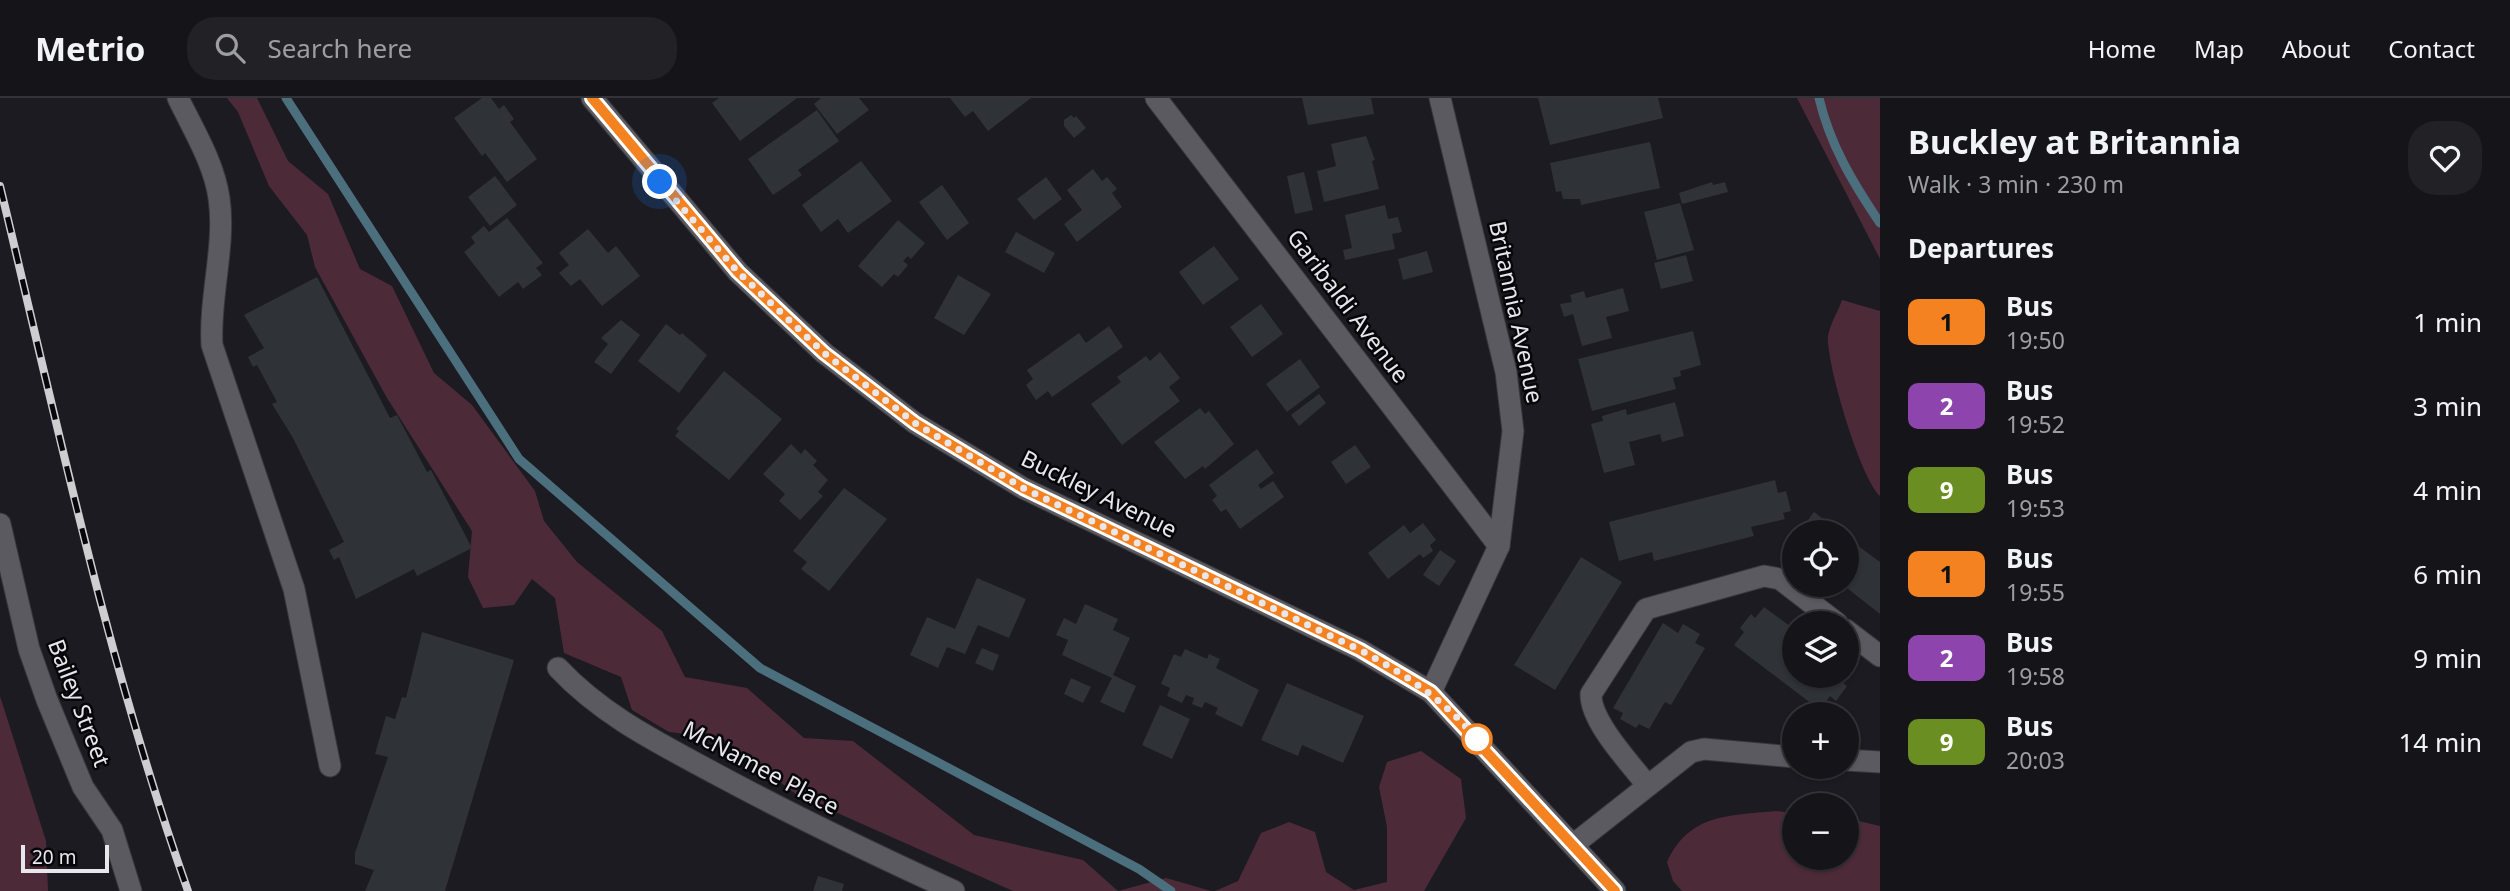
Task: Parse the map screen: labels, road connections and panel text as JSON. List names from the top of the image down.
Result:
{
  "streets": {
    "street": [
      "Garibaldi Avenue",
      "Britannia Avenue",
      "Buckley Avenue",
      "Bailey Street",
      "McNamee Place"
    ]
  },
  "crossings": [
    ["Garibaldi Avenue", "Britannia Avenue"],
    ["Britannia Avenue", "Buckley Avenue"]
  ],
  "lines": ["bus line 1"],
  "scale_bar": "20 m",
  "page": {
    "header": "Metrio",
    "search": "Search here",
    "nav": [
      "Home",
      "Map",
      "About",
      "Contact"
    ],
    "heading": [
      ["Buckley at Britannia", "Walk · 3 min · 230 m"],
      "Departures"
    ],
    "list": [
      {
        "mark": "1",
        "name": "Bus",
        "note": "19:50",
        "value": "1 min"
      },
      {
        "mark": "2",
        "name": "Bus",
        "note": "19:52",
        "value": "3 min"
      },
      {
        "mark": "9",
        "name": "Bus",
        "note": "19:53",
        "value": "4 min"
      },
      {
        "mark": "1",
        "name": "Bus",
        "note": "19:55",
        "value": "6 min"
      },
      {
        "mark": "2",
        "name": "Bus",
        "note": "19:58",
        "value": "9 min"
      },
      {
        "mark": "9",
        "name": "Bus",
        "note": "20:03",
        "value": "14 min"
      }
    ],
    "map_buttons": ["+", "−"],
    "scale": "20 m"
  }
}
